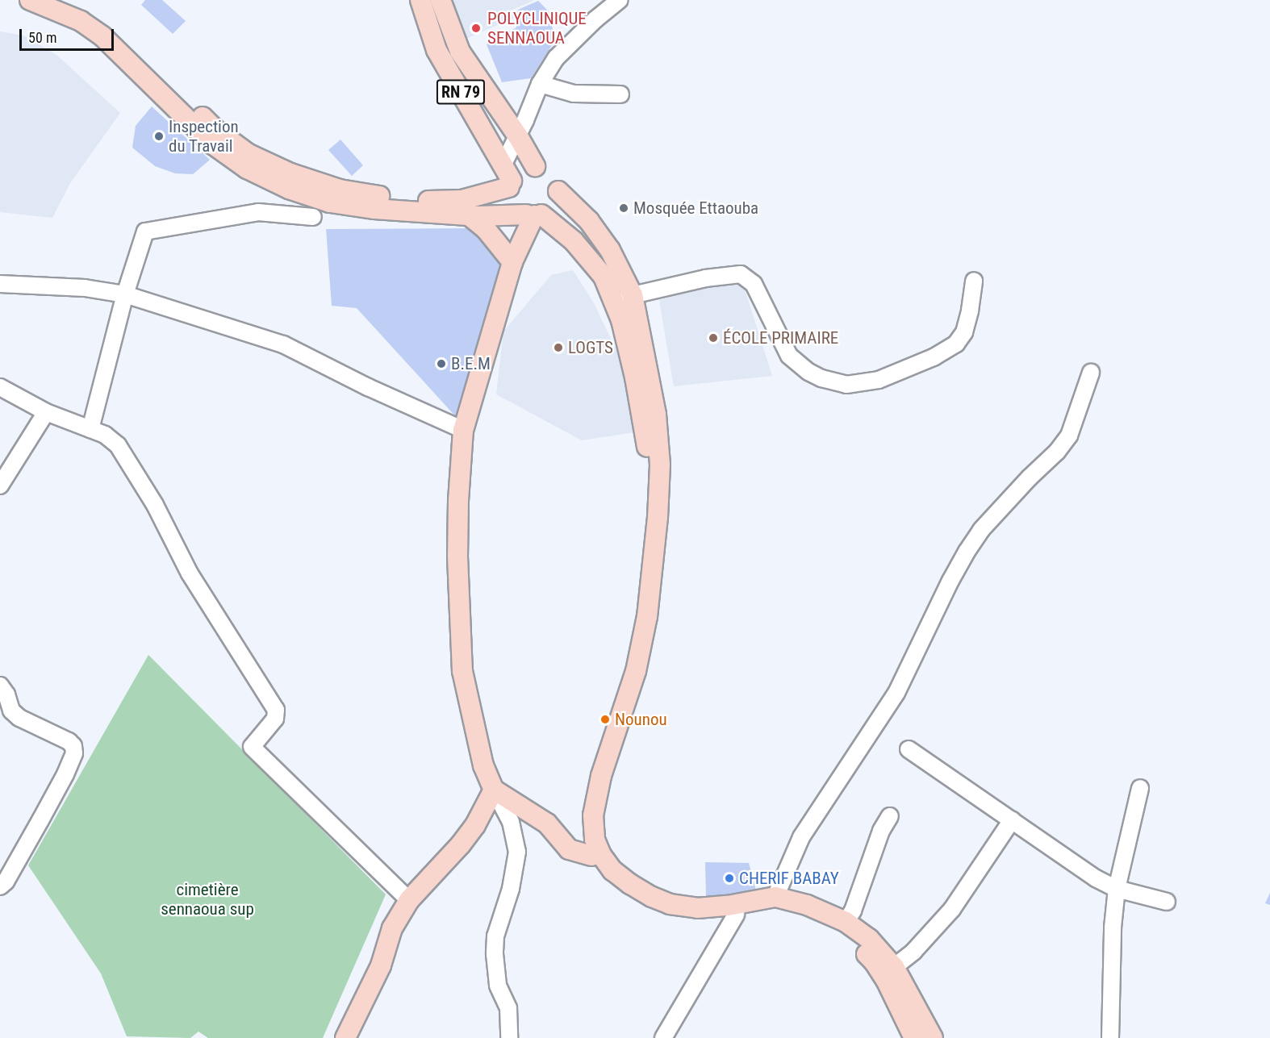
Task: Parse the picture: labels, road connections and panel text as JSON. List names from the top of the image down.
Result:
{
  "streets": {
    "main road": ["RN 79"]
  },
  "parks": ["cimetière sennaoua sup"],
  "places": [
    "POLYCLINIQUE SENNAOUA",
    "Inspection du Travail",
    "Mosquée Ettaouba",
    "ÉCOLE PRIMAIRE",
    "LOGTS",
    "B.E.M",
    "Nounou",
    "CHERIF BABAY"
  ],
  "scale_bar": "50 m"
}
